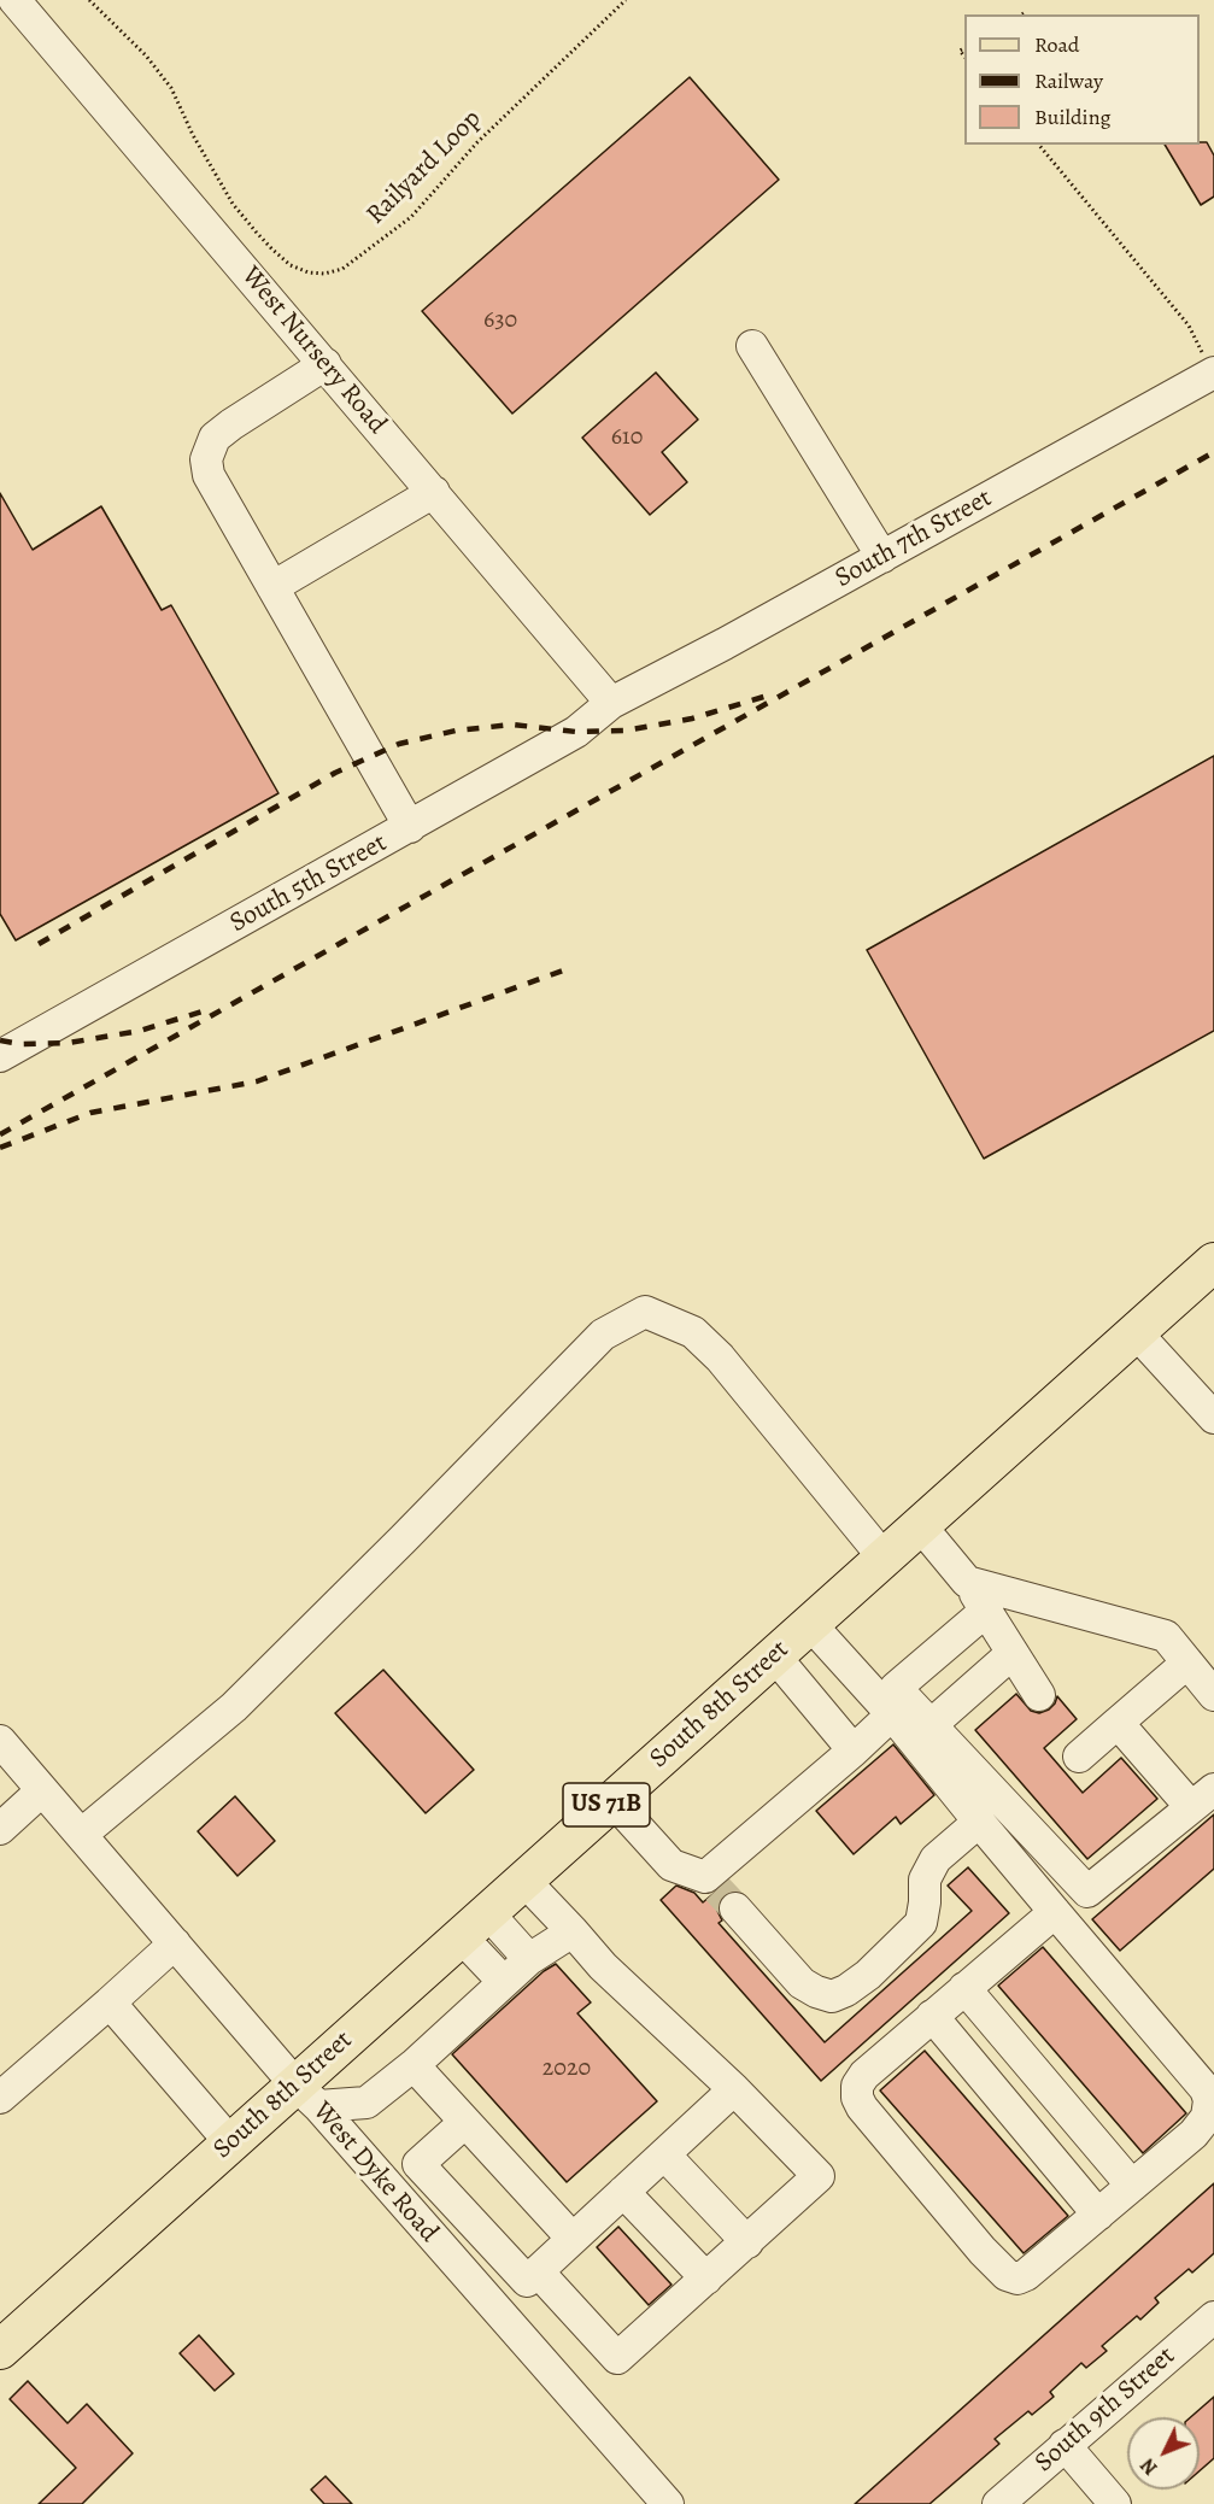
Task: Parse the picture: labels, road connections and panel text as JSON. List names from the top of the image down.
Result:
{
  "streets": {
    "main road": ["South 8th Street", "US 71B"],
    "street": [
      "West Nursery Road",
      "South 7th Street",
      "South 5th Street",
      "West Dyke Road",
      "South 9th Street"
    ],
    "path": ["Railyard Loop"]
  },
  "crossings": [
    ["West Nursery Road", "South 7th Street"],
    ["West Nursery Road", "South 5th Street"],
    ["South 7th Street", "South 5th Street"],
    ["South 8th Street", "West Dyke Road"]
  ],
  "house_numbers": ["630", "610", "2020"],
  "legend": ["Road", "Railway", "Building"],
  "north": "bottom left"
}
